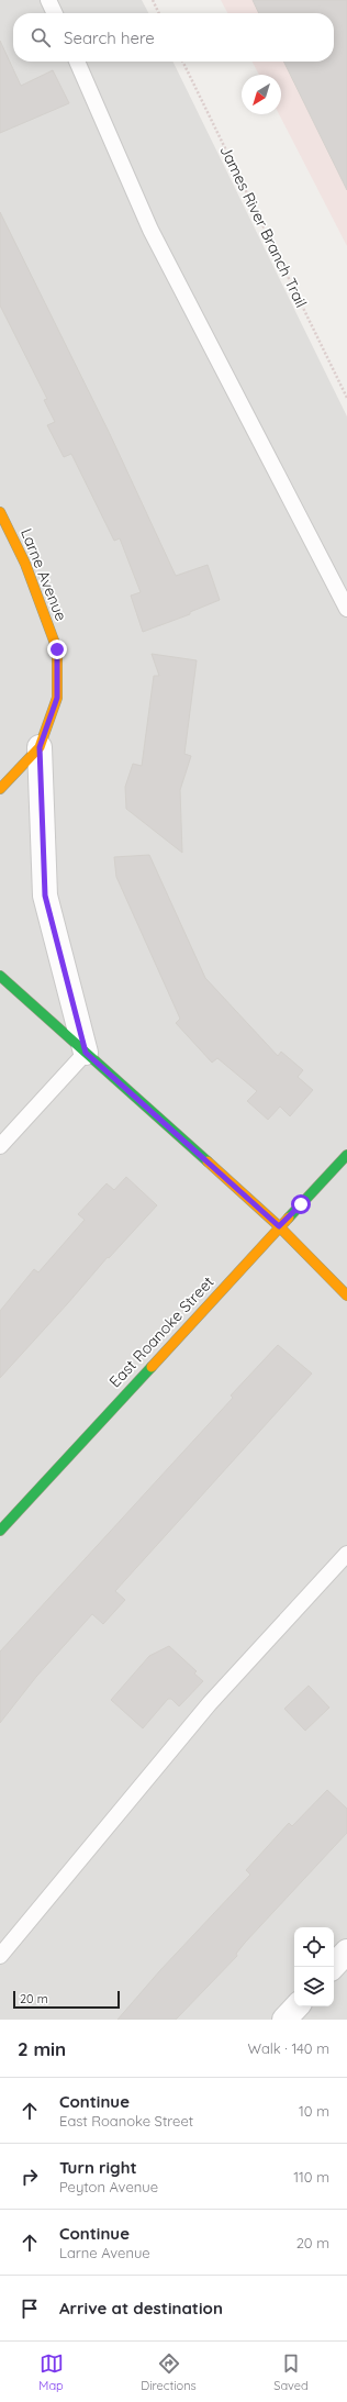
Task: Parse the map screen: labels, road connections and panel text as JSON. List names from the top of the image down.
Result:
{
  "streets": {
    "street": ["Larne Avenue", "East Roanoke Street"],
    "path": ["James River Branch Trail"]
  },
  "scale_bar": "20 m",
  "north": "bottom left",
  "page": {
    "search": "Search here",
    "scale": "20 m",
    "heading": ["2 min", "Walk · 140 m"],
    "list": [
      ["Continue", "East Roanoke Street", "10 m"],
      ["Turn right", "Peyton Avenue", "110 m"],
      ["Continue", "Larne Avenue", "20 m"],
      "Arrive at destination"
    ],
    "nav": ["Map", "Directions", "Saved"]
  }
}
